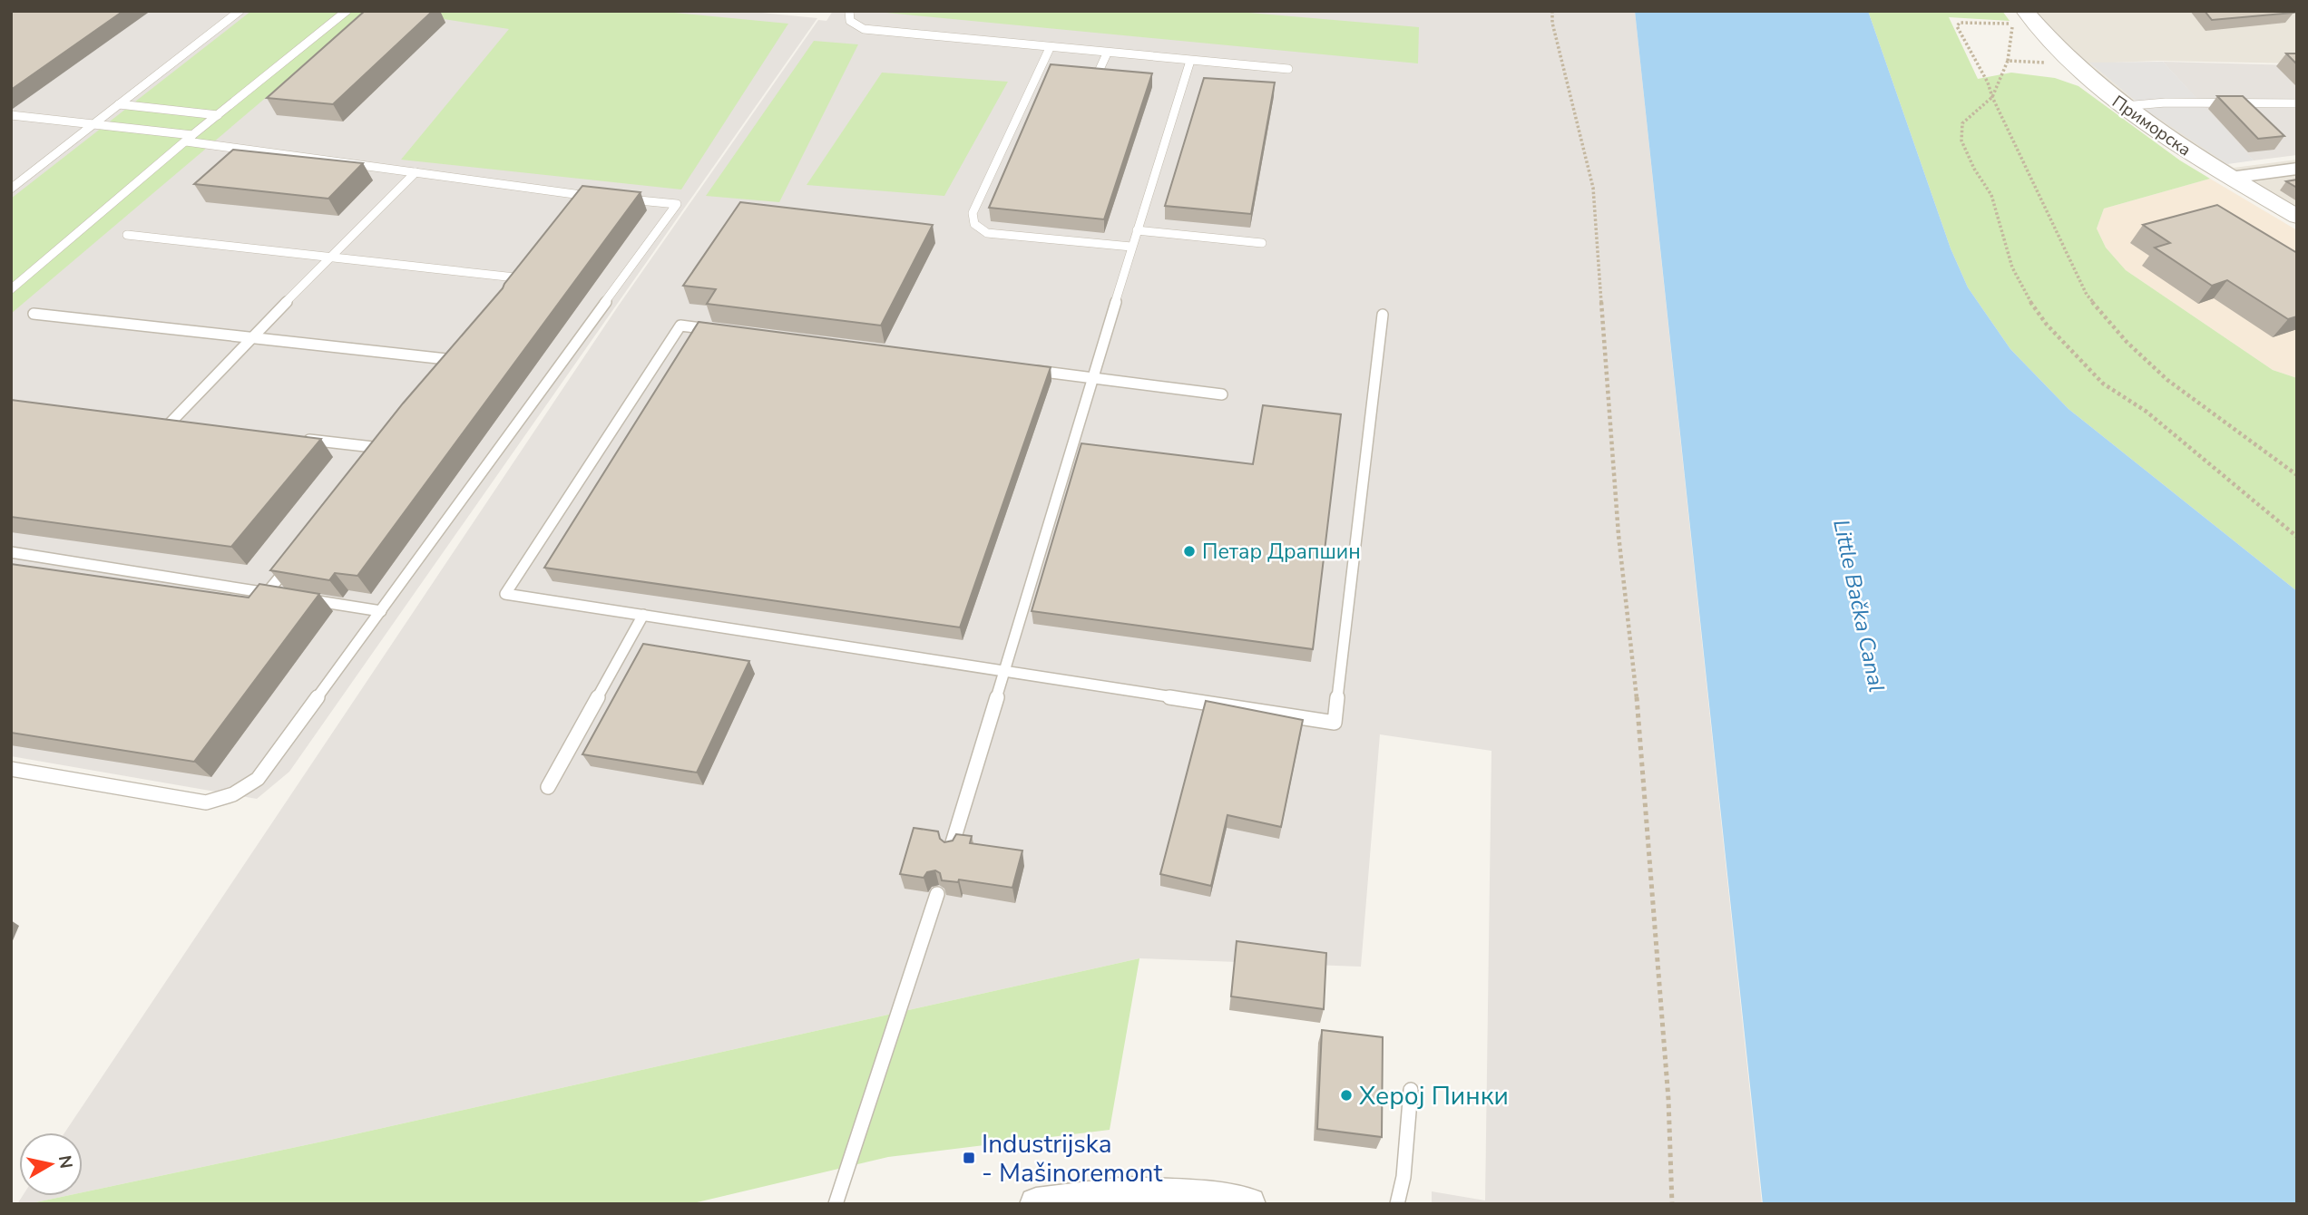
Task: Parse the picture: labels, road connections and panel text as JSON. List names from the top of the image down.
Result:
{
  "streets": {
    "street": ["Приморска"]
  },
  "water": ["Little Bačka Canal"],
  "places": {
    "other": ["Петар Драпшин", "Херој Пинки"],
    "transit": ["Industrijska - Mašinoremont"]
  },
  "north": "right"
}
